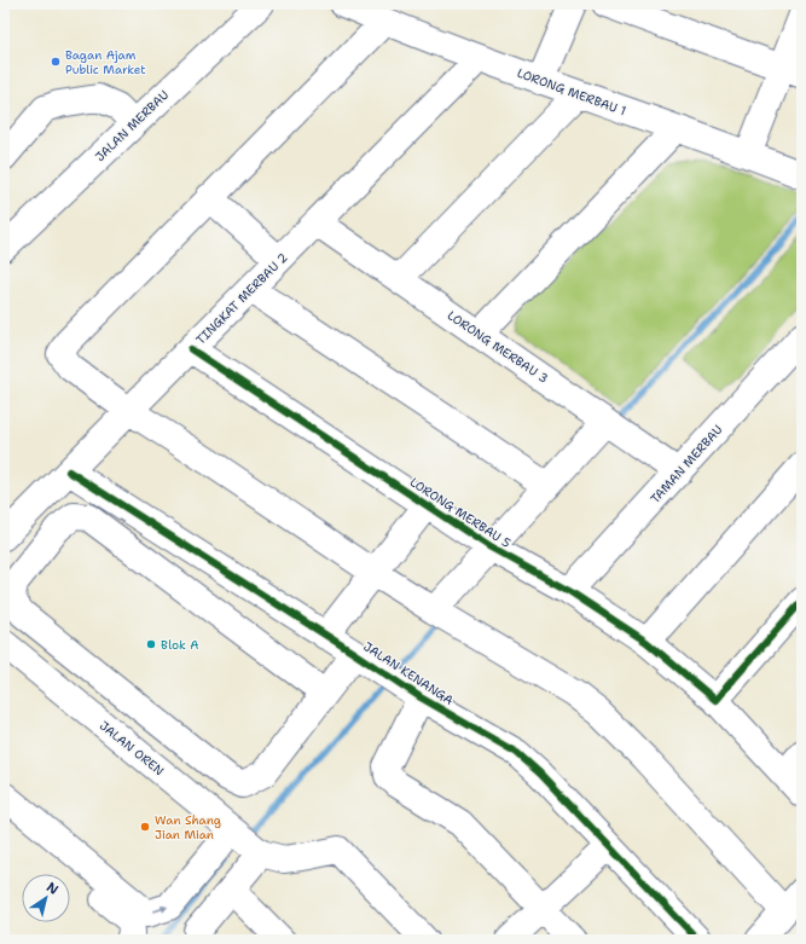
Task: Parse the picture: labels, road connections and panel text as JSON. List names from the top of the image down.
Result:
{
  "streets": {
    "street": [
      "LORONG MERBAU 1",
      "JALAN MERBAU",
      "TINGKAT MERBAU 2",
      "LORONG MERBAU 3",
      "TAMAN MERBAU",
      "LORONG MERBAU 5",
      "JALAN KENANGA",
      "JALAN OREN"
    ]
  },
  "crossings": [
    ["LORONG MERBAU 1", "TINGKAT MERBAU 2"],
    ["TINGKAT MERBAU 2", "LORONG MERBAU 3"],
    ["TINGKAT MERBAU 2", "LORONG MERBAU 5"],
    ["TINGKAT MERBAU 2", "JALAN KENANGA"],
    ["LORONG MERBAU 3", "TAMAN MERBAU"],
    ["TAMAN MERBAU", "LORONG MERBAU 5"]
  ],
  "places": ["Bagan Ajam Public Market", "Blok A", "Wan Shang Jian Mian"],
  "north": "top right"
}
